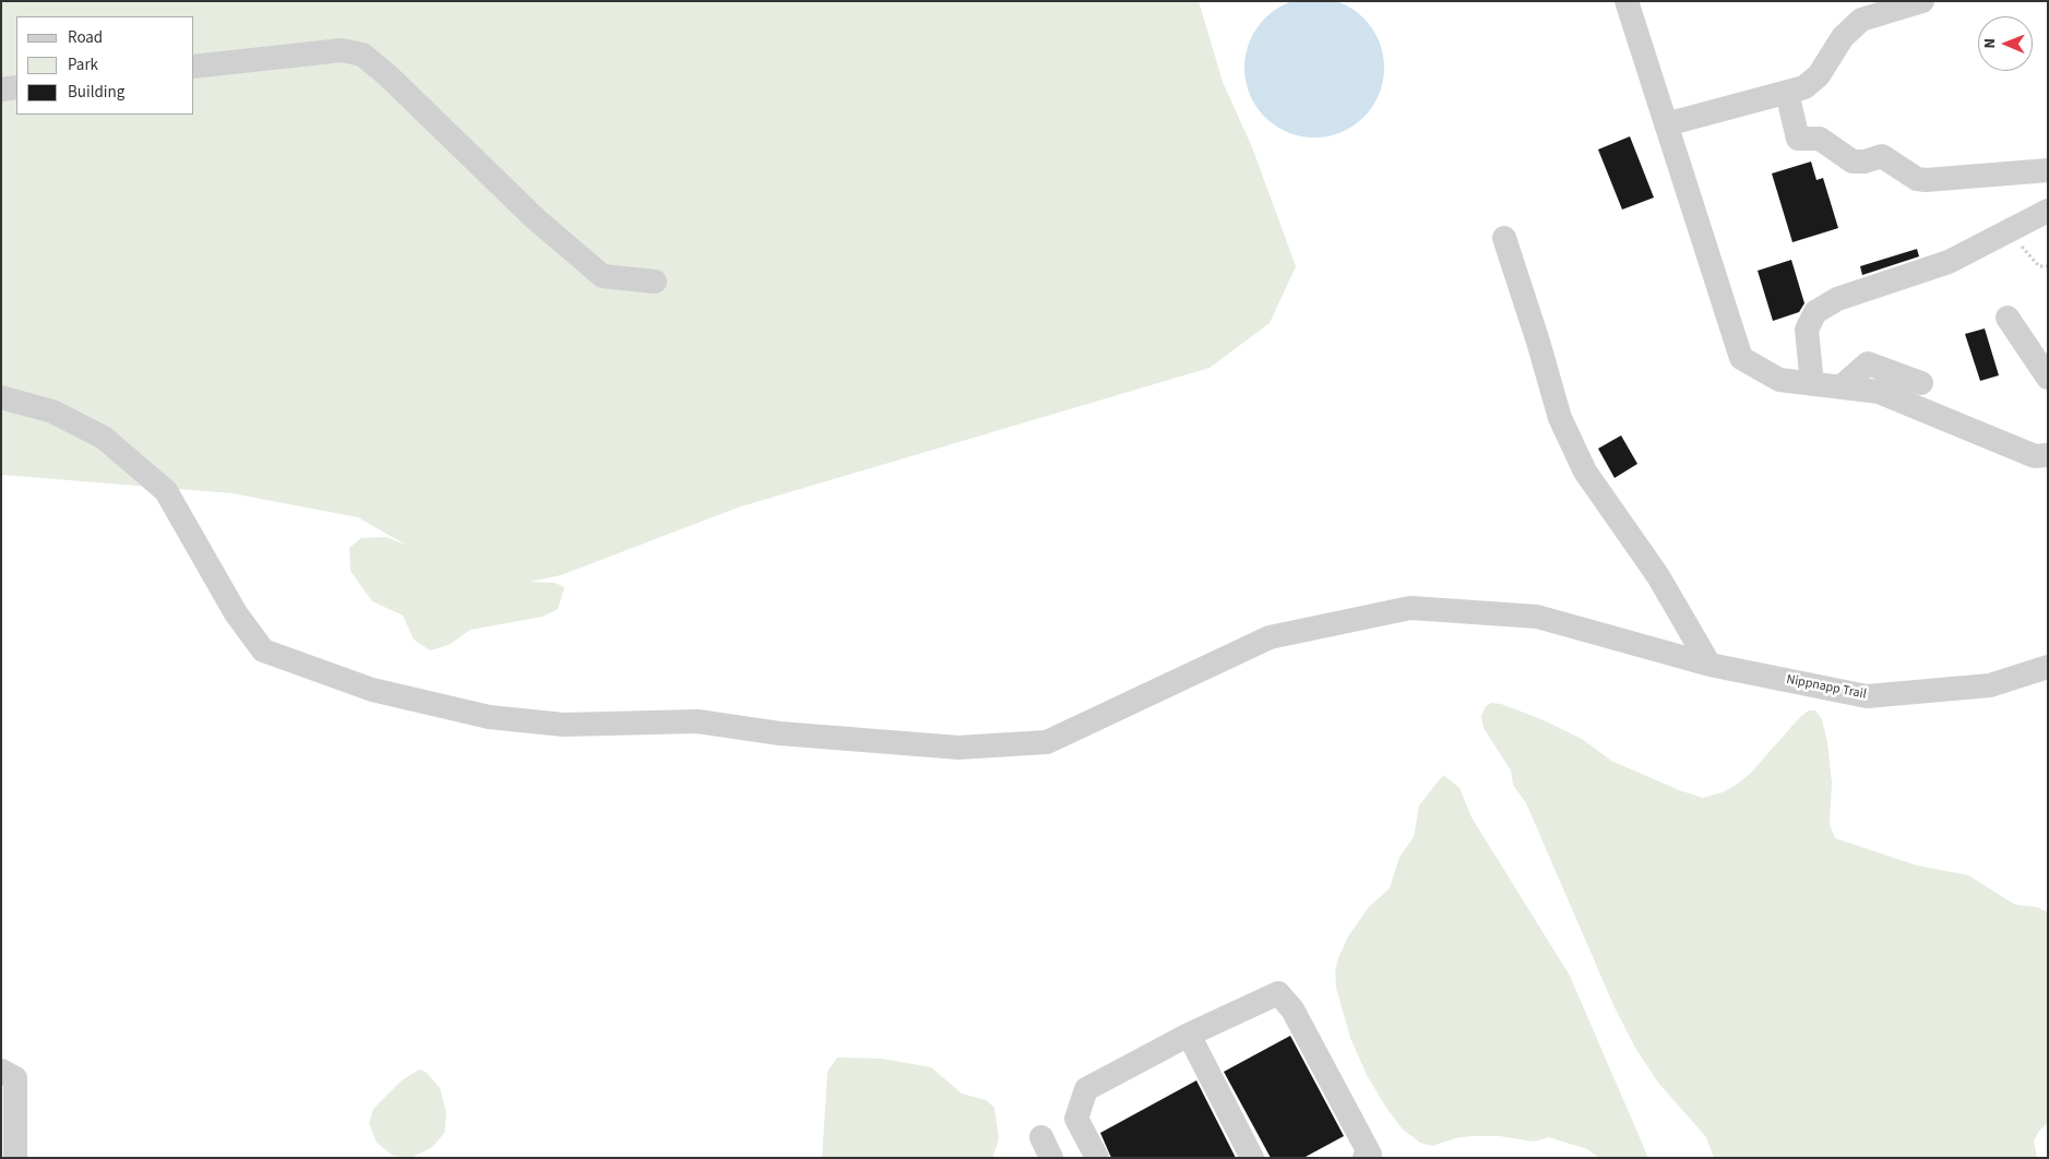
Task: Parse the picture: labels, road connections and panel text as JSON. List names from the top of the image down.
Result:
{
  "streets": {
    "lane": ["Nippnapp Trail"]
  },
  "legend": ["Road", "Park", "Building"],
  "north": "left"
}
